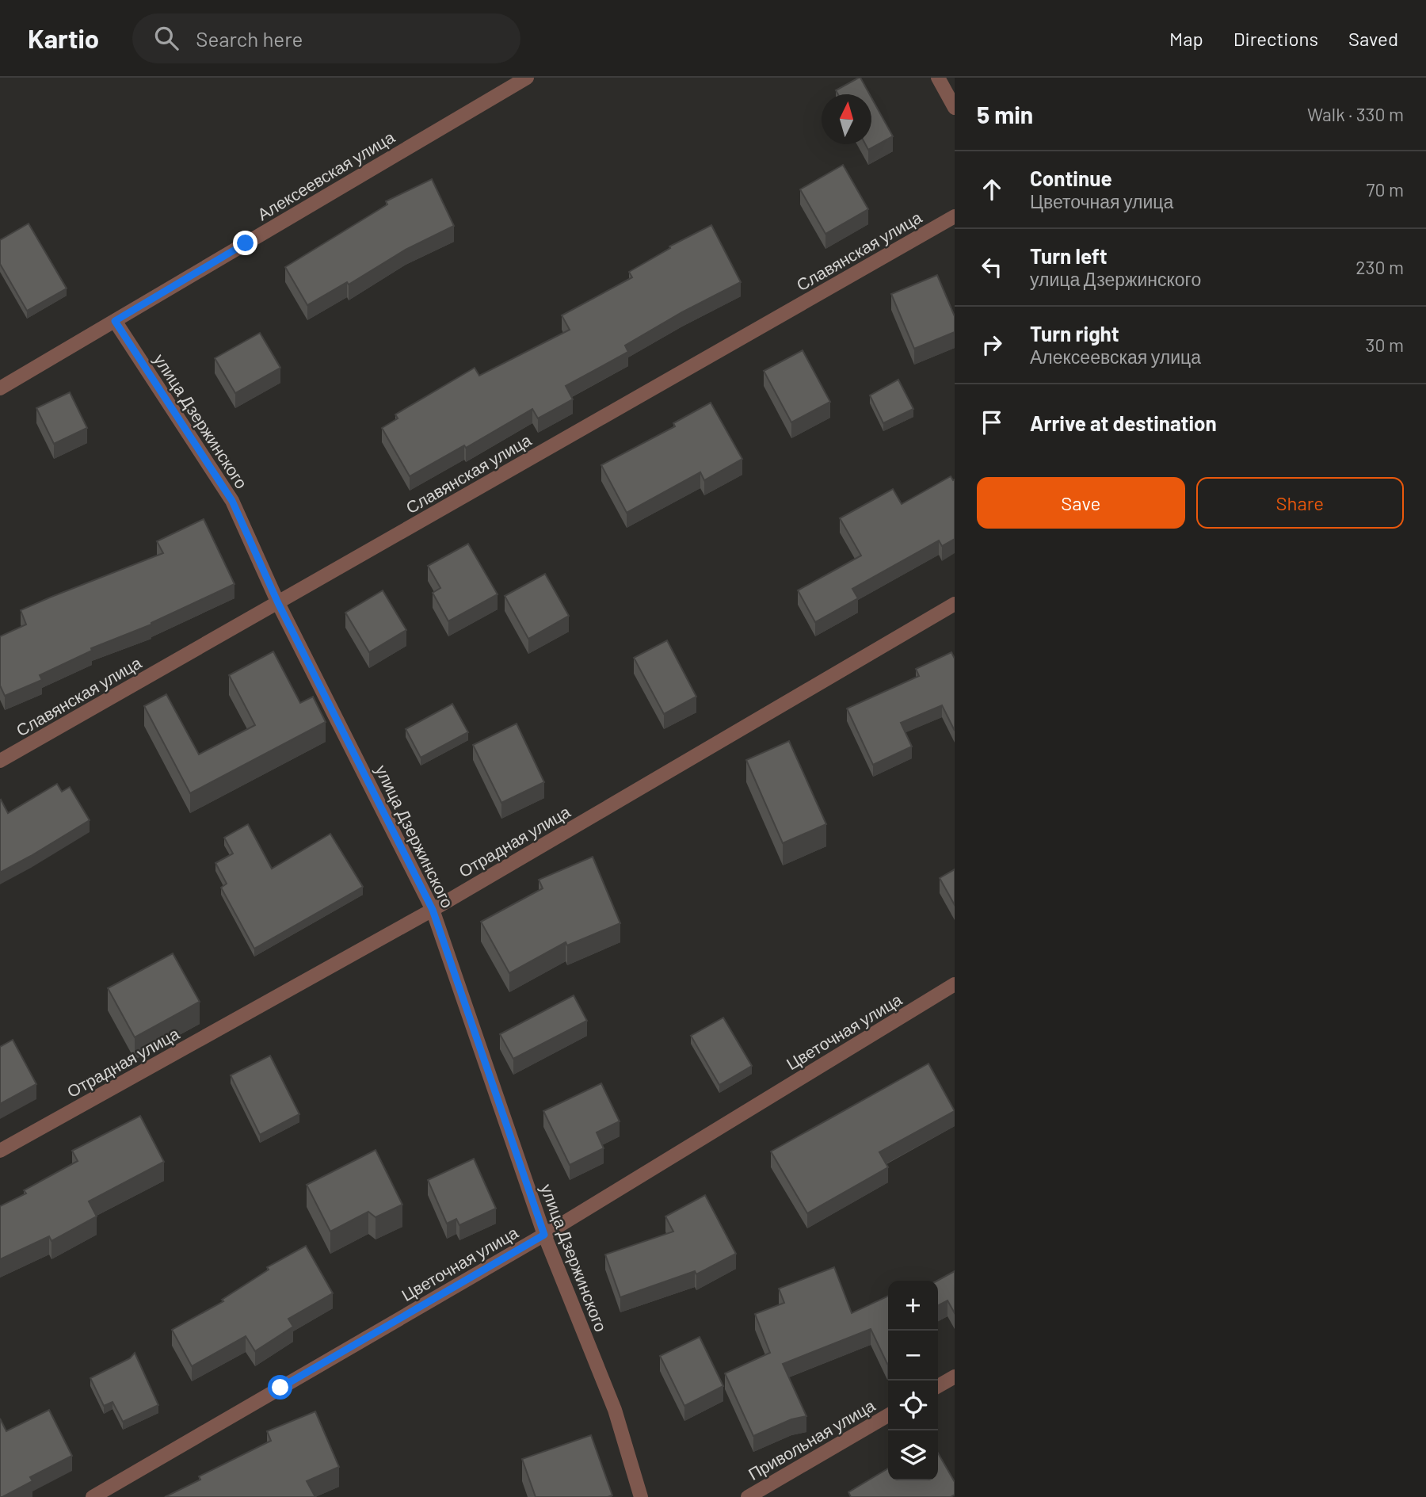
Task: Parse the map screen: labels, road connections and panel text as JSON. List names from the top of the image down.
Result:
{
  "streets": {
    "street": [
      "Алексеевская улица",
      "Славянская улица",
      "улица Дзержинского",
      "Отрадная улица",
      "Цветочная улица",
      "Привольная улица"
    ]
  },
  "crossings": [
    ["Алексеевская улица", "улица Дзержинского"],
    ["Славянская улица", "улица Дзержинского"],
    ["улица Дзержинского", "Отрадная улица"],
    ["улица Дзержинского", "Цветочная улица"]
  ],
  "north": "top",
  "page": {
    "header": "Kartio",
    "search": "Search here",
    "nav": ["Map", "Directions", "Saved"],
    "heading": ["5 min", "Walk · 330 m"],
    "list": [
      ["Continue", "Цветочная улица", "70 m"],
      ["Turn left", "улица Дзержинского", "230 m"],
      ["Turn right", "Алексеевская улица", "30 m"],
      "Arrive at destination"
    ],
    "buttons": ["Save", "Share"],
    "map_buttons": ["+", "−"]
  }
}
